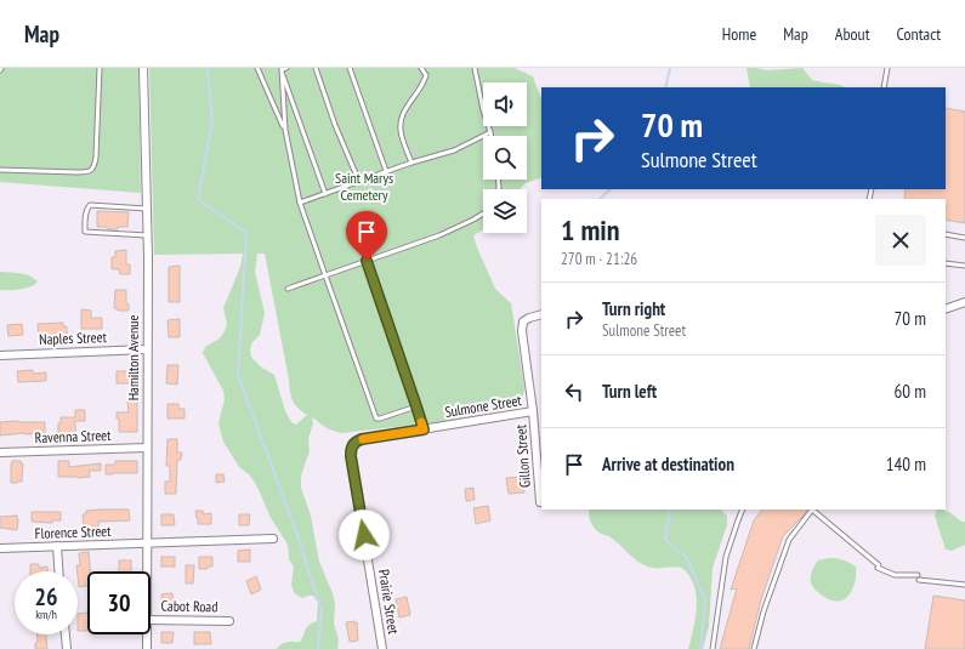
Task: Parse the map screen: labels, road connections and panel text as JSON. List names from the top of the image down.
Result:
{
  "streets": {
    "street": [
      "Naples Street",
      "Hamilton Avenue",
      "Sulmone Street",
      "Ravenna Street",
      "Gillon Street",
      "Florence Street",
      "Prairie Street",
      "Cabot Road"
    ]
  },
  "crossings": [
    ["Naples Street", "Hamilton Avenue"],
    ["Hamilton Avenue", "Ravenna Street"],
    ["Hamilton Avenue", "Florence Street"],
    ["Sulmone Street", "Gillon Street"],
    ["Sulmone Street", "Prairie Street"]
  ],
  "parks": ["Saint Marys Cemetery"],
  "page": {
    "header": "Map",
    "nav": [
      "Home",
      "Map",
      "About",
      "Contact"
    ],
    "turn": ["70 m", "Sulmone Street"],
    "heading": ["1 min", "270 m · 21:26"],
    "list": [
      {
        "name": "Turn right",
        "note": "Sulmone Street",
        "value": "70 m"
      },
      {
        "name": "Turn left",
        "value": "60 m"
      },
      {
        "name": "Arrive at destination",
        "value": "140 m"
      }
    ],
    "speed": "26 km/h",
    "limit": "30"
  }
}
